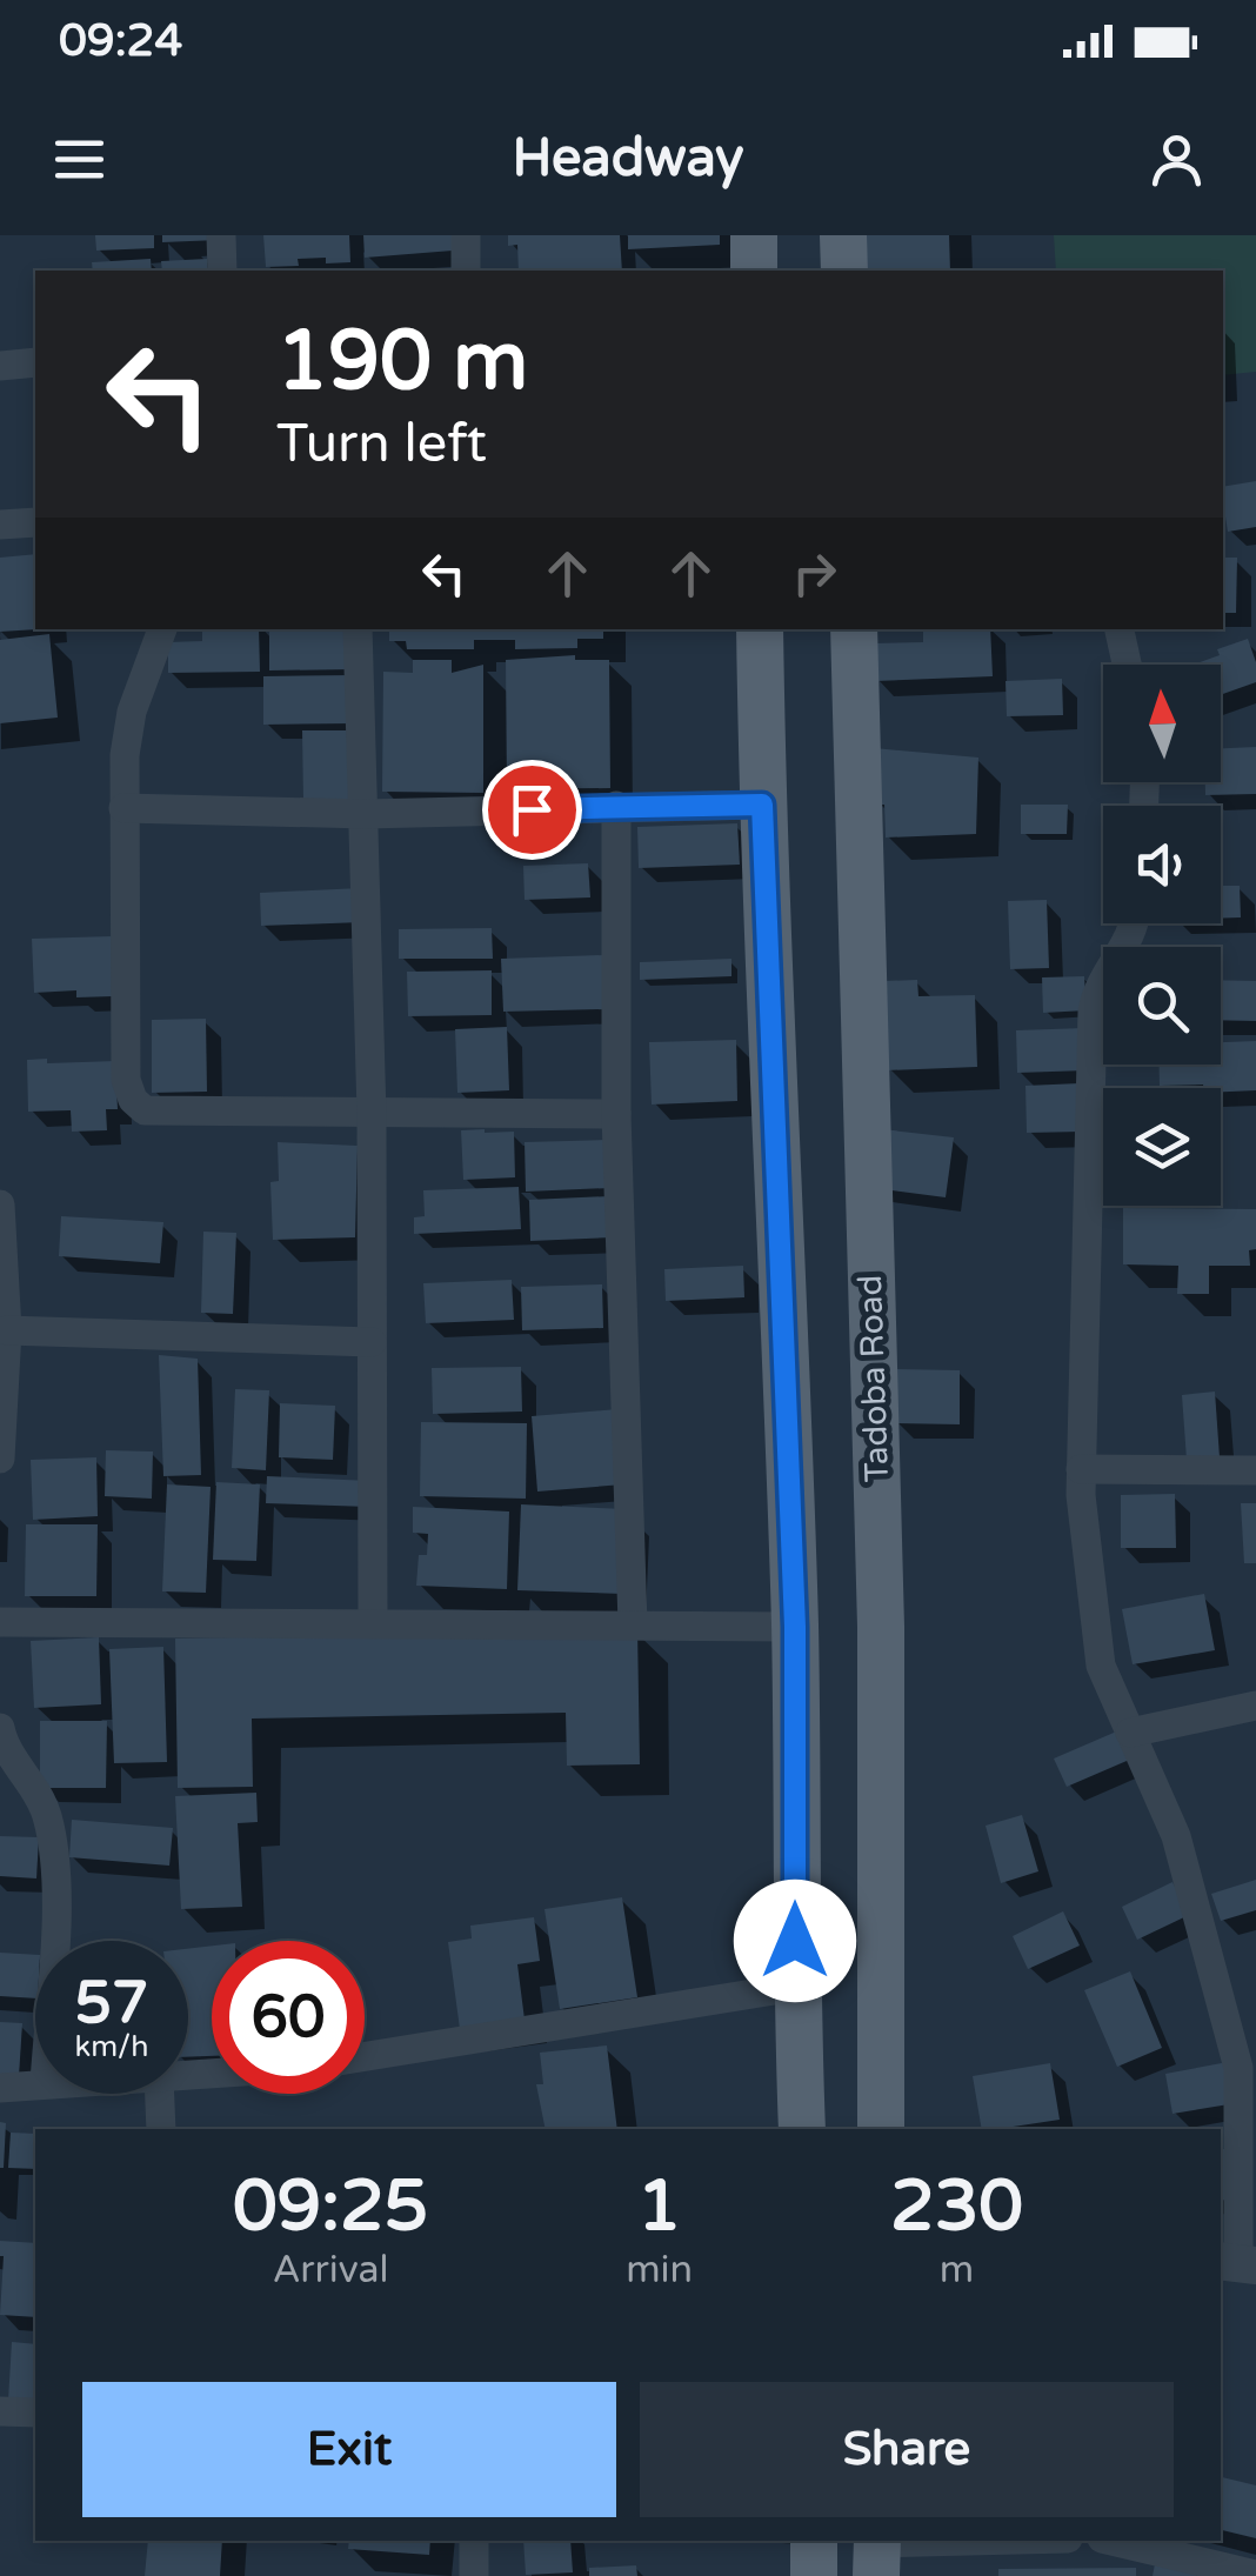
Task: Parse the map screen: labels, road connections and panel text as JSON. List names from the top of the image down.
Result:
{
  "streets": {
    "main road": ["Tadoba Road"]
  },
  "north": "top",
  "page": {
    "status": "09:24",
    "header": "Headway",
    "turn": ["190 m", "Turn left"],
    "speed": "57 km/h",
    "limit": "60",
    "eta": [
      "09:25",
      "Arrival",
      "1",
      "min",
      "230",
      "m"
    ],
    "buttons": ["Exit", "Share"]
  }
}
